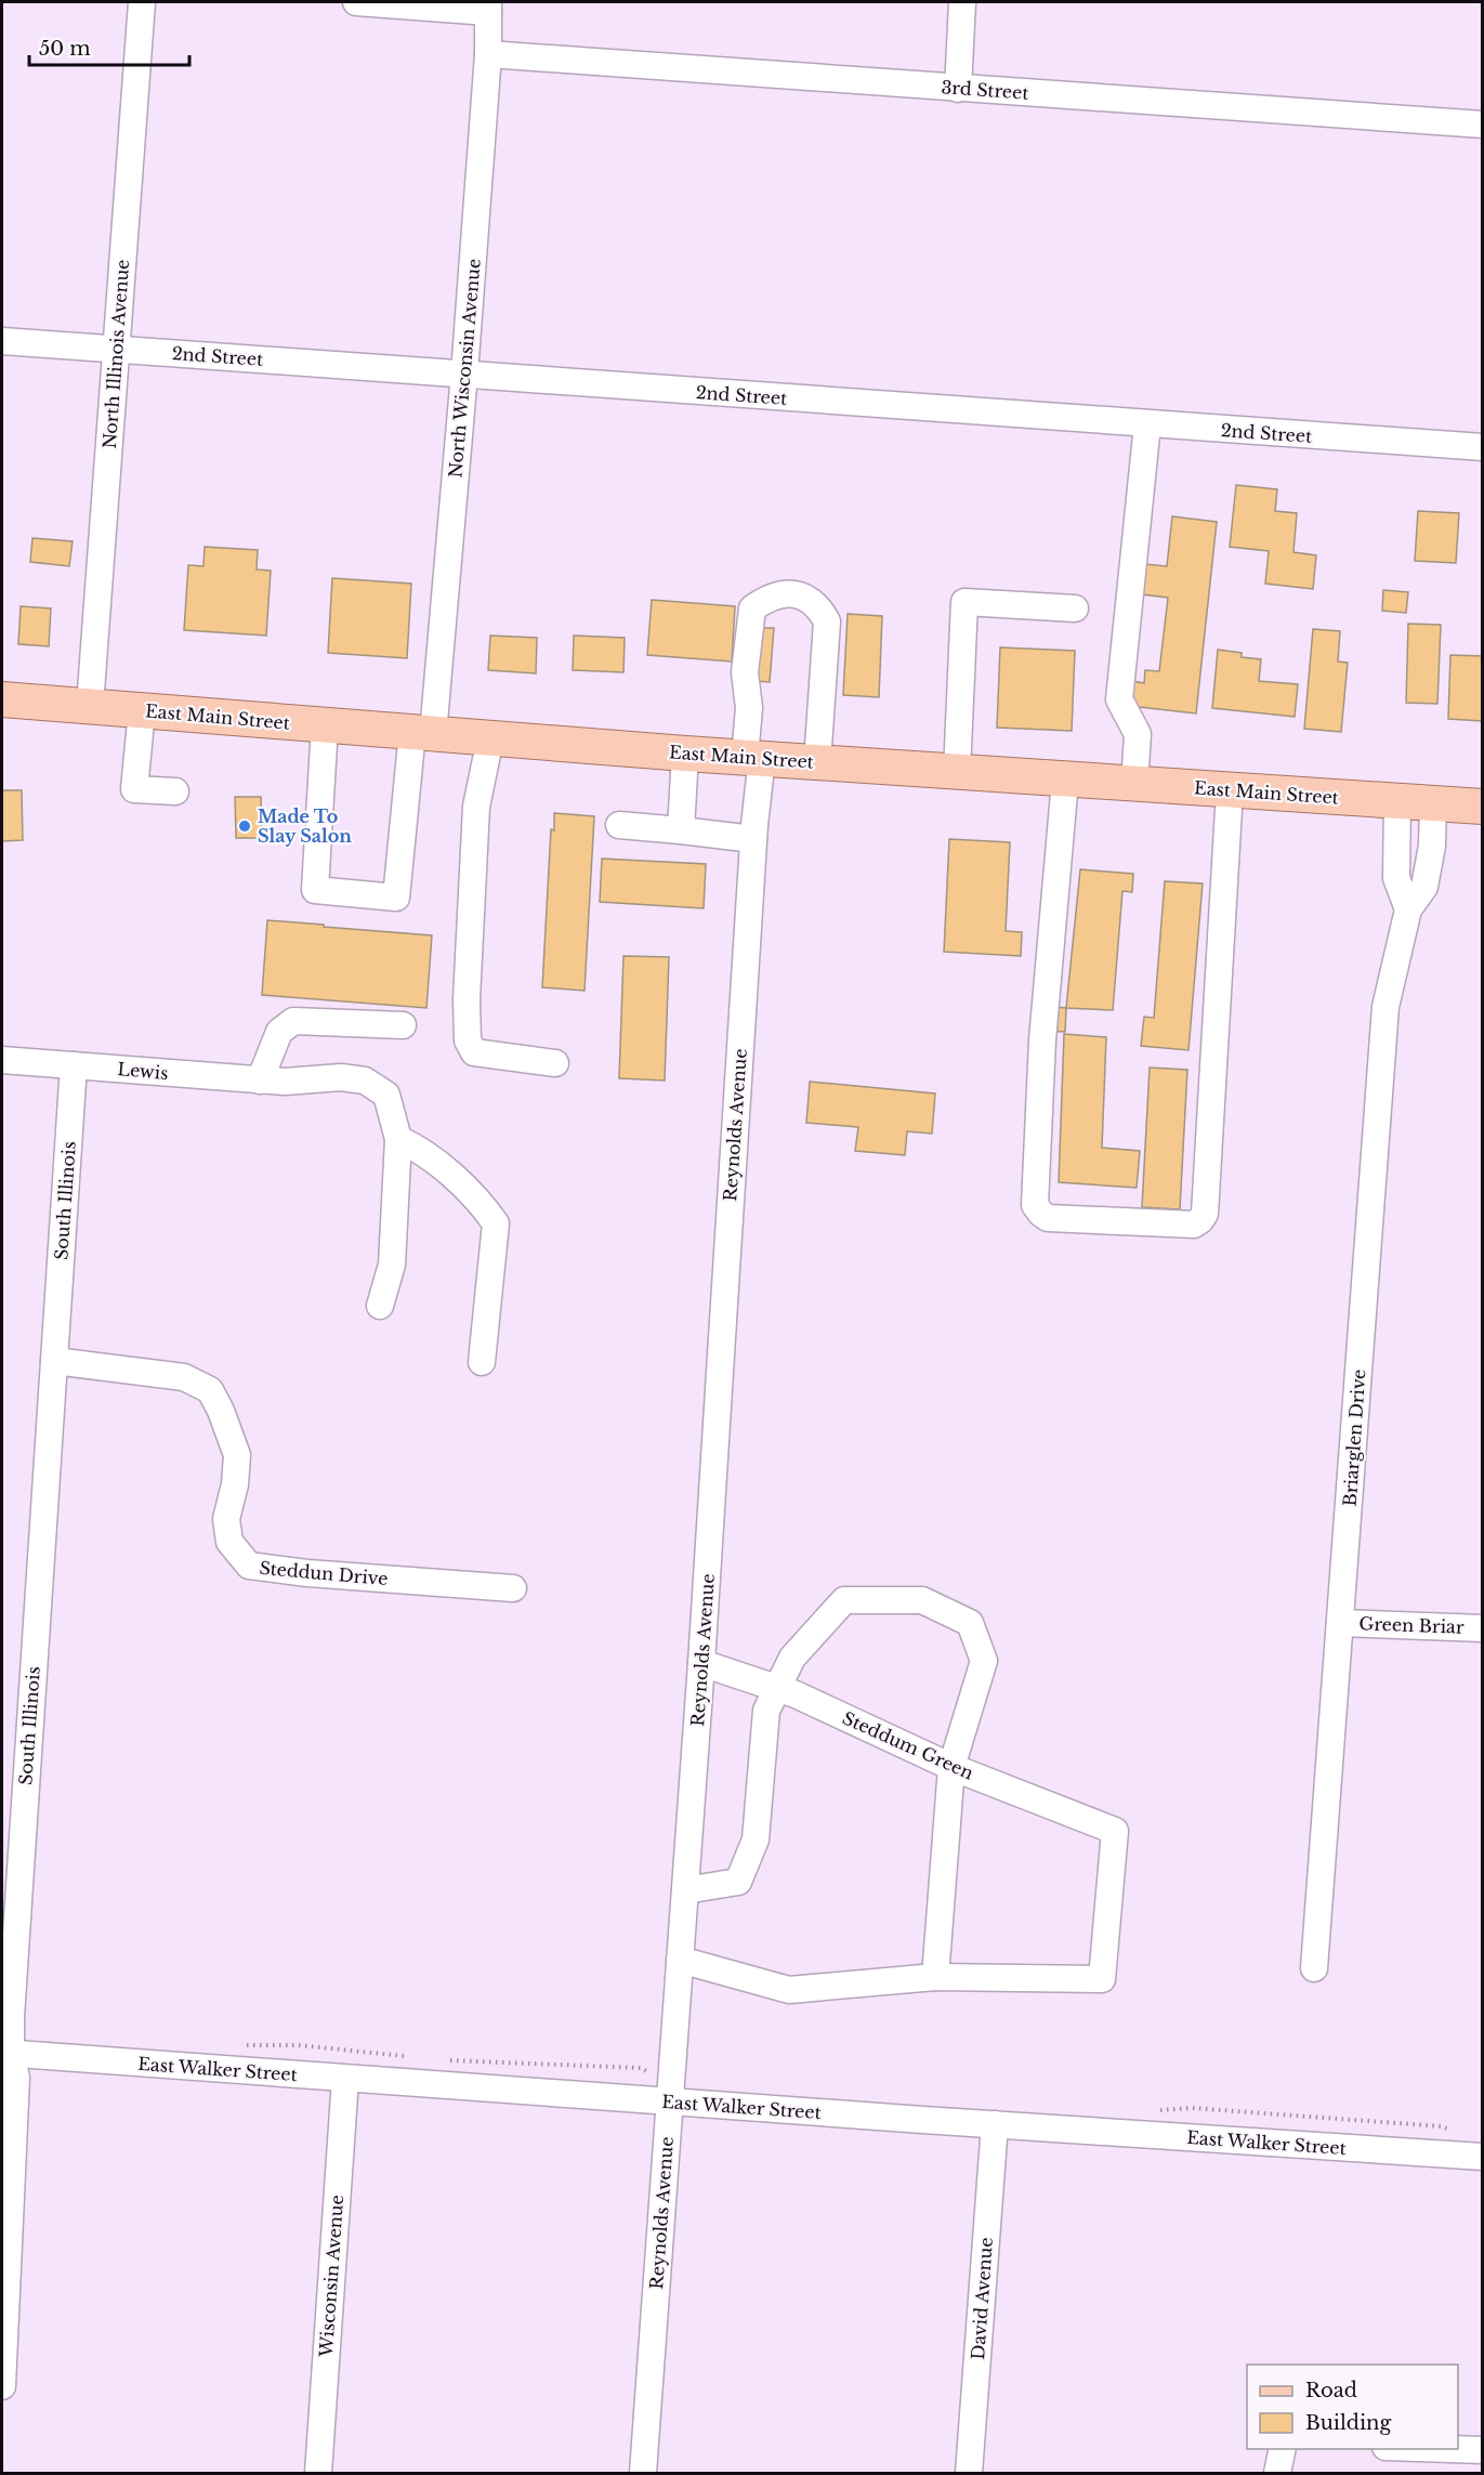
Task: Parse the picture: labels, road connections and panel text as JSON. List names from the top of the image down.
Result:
{
  "streets": {
    "main road": ["East Main Street"],
    "street": [
      "3rd Street",
      "North Illinois Avenue",
      "2nd Street",
      "North Wisconsin Avenue",
      "Lewis",
      "Reynolds Avenue",
      "South Illinois",
      "Briarglen Drive",
      "Steddun Drive",
      "Green Briar",
      "Steddum Green",
      "East Walker Street",
      "Wisconsin Avenue",
      "David Avenue"
    ]
  },
  "crossings": [
    ["3rd Street", "North Wisconsin Avenue"],
    ["North Illinois Avenue", "2nd Street"],
    ["North Illinois Avenue", "East Main Street"],
    ["2nd Street", "North Wisconsin Avenue"],
    ["North Wisconsin Avenue", "East Main Street"],
    ["East Main Street", "Reynolds Avenue"],
    ["East Main Street", "Briarglen Drive"],
    ["Lewis", "South Illinois"],
    ["Reynolds Avenue", "Steddum Green"],
    ["Reynolds Avenue", "East Walker Street"],
    ["South Illinois", "Steddun Drive"],
    ["South Illinois", "East Walker Street"],
    ["Briarglen Drive", "Green Briar"],
    ["East Walker Street", "Wisconsin Avenue"],
    ["East Walker Street", "David Avenue"]
  ],
  "places": ["Made To Slay Salon"],
  "legend": ["Road", "Building"],
  "scale_bar": "50 m"
}
